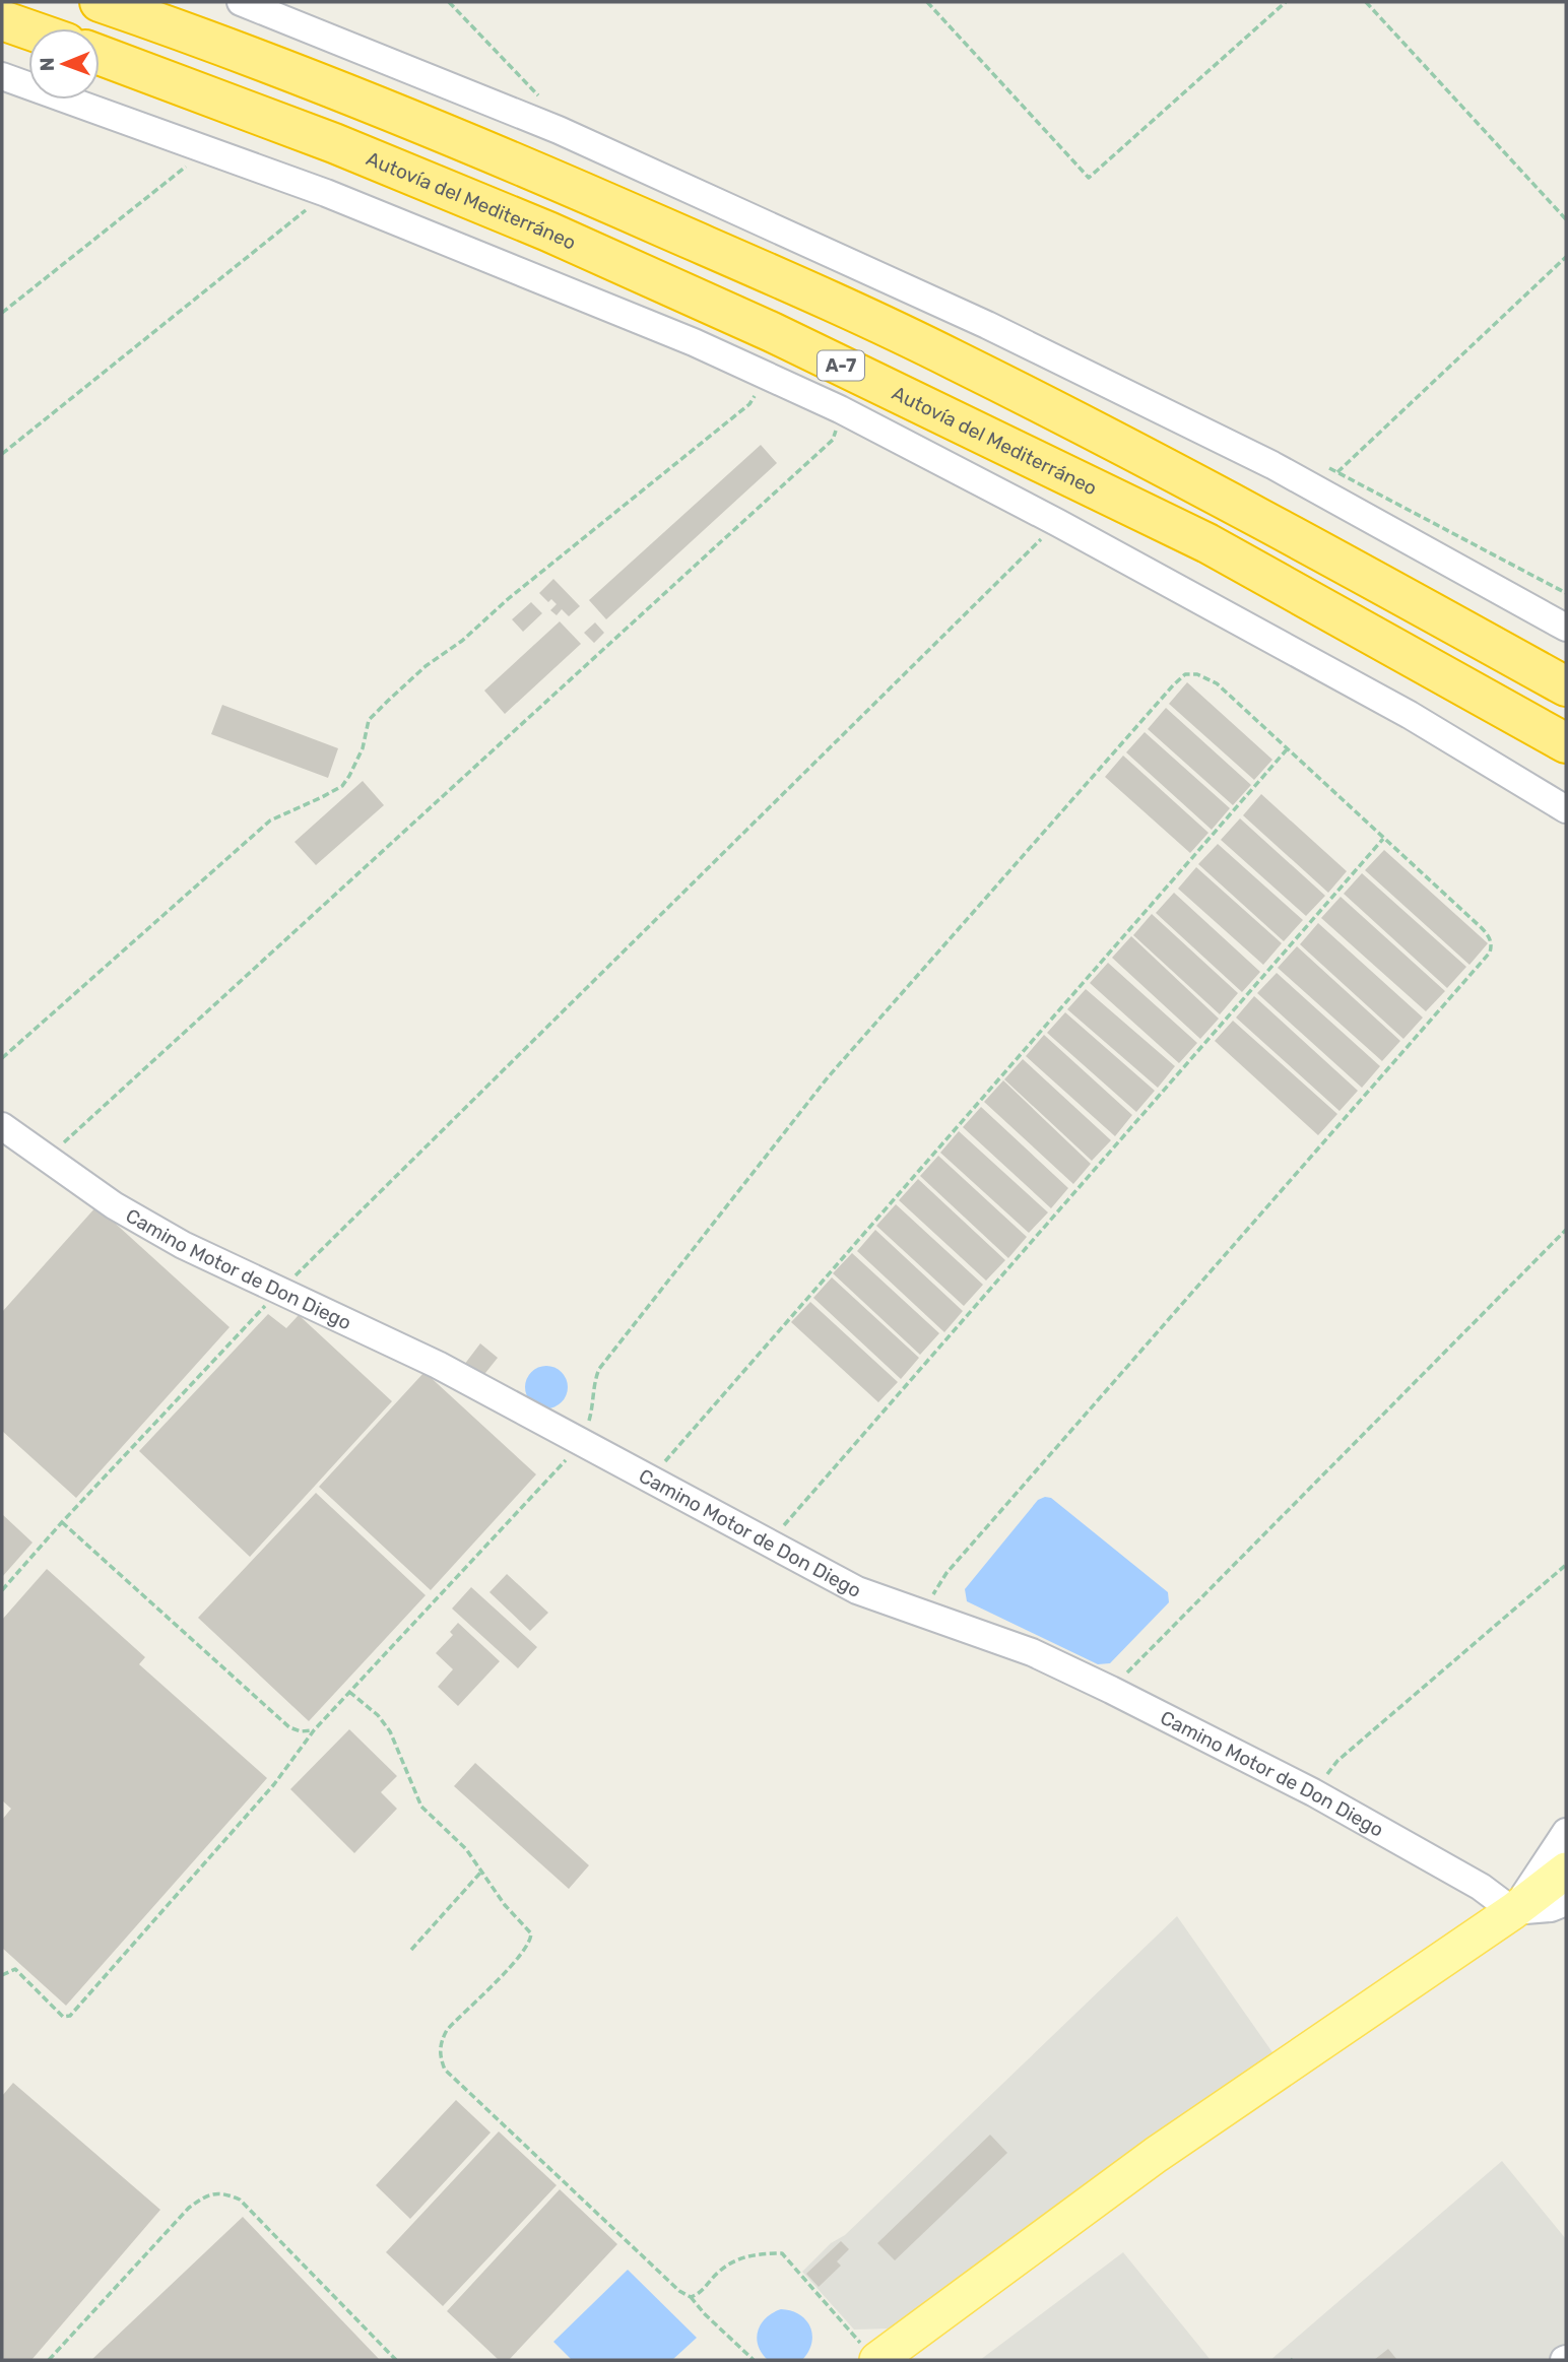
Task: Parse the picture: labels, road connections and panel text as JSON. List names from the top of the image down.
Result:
{
  "streets": {
    "highway": ["Autovía del Mediterráneo", "A-7"],
    "street": ["Camino Motor de Don Diego"]
  },
  "north": "left"
}
